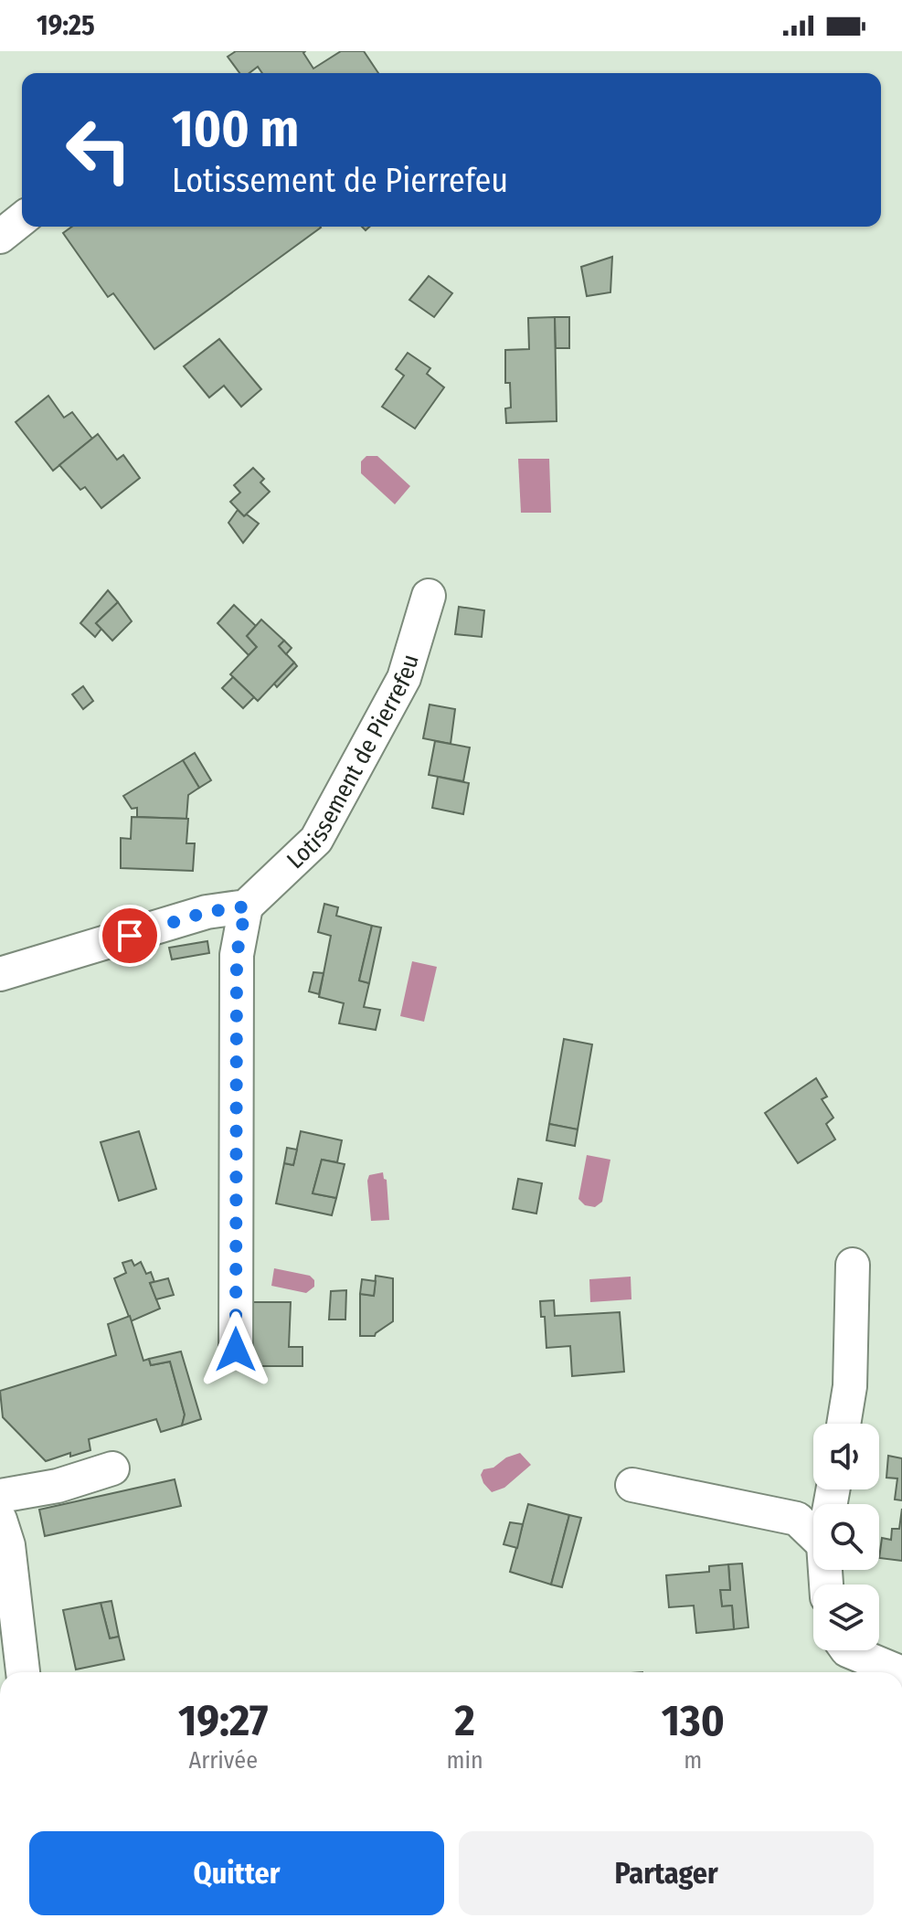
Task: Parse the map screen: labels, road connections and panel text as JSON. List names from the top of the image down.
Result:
{
  "streets": {
    "street": ["Lotissement de Pierrefeu"]
  },
  "page": {
    "status": "19:25",
    "turn": ["100 m", "Lotissement de Pierrefeu"],
    "eta": [
      "19:27",
      "Arrivée",
      "2",
      "min",
      "130",
      "m"
    ],
    "buttons": ["Quitter", "Partager"]
  }
}
